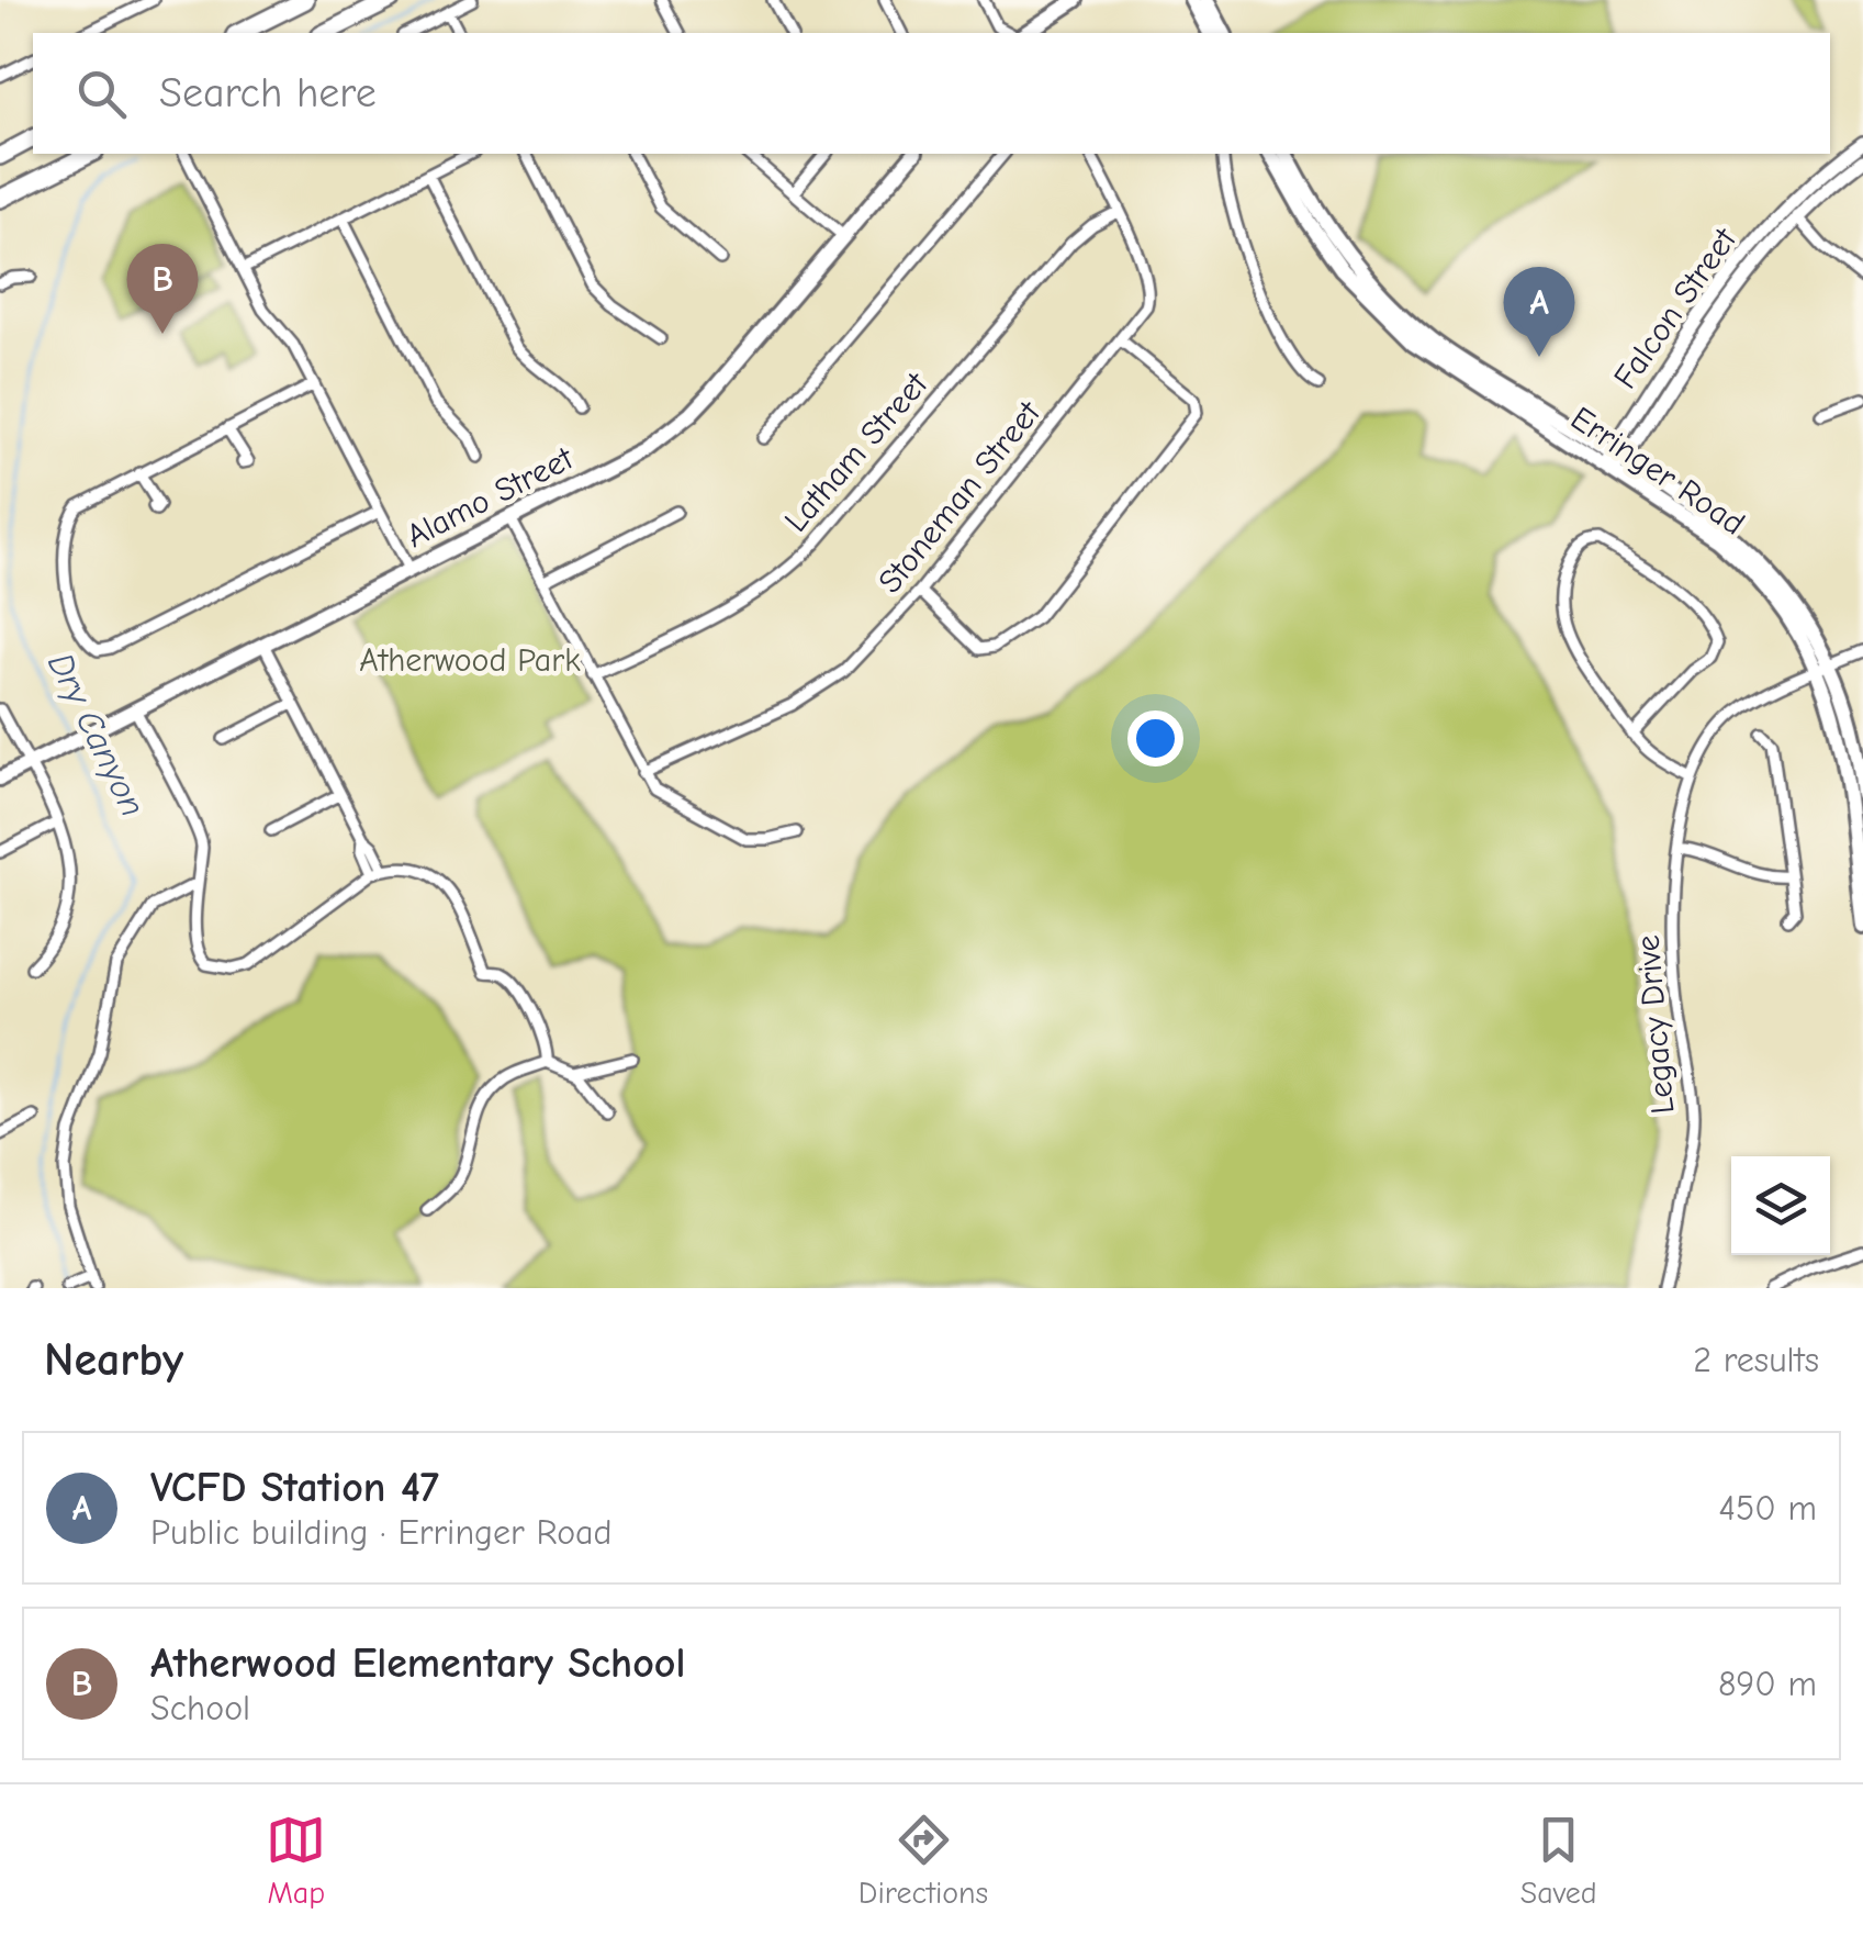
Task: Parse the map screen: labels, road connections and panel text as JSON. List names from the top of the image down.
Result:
{
  "streets": {
    "main road": ["Erringer Road", "Alamo Street"],
    "street": [
      "Falcon Street",
      "Latham Street",
      "Stoneman Street",
      "Legacy Drive"
    ]
  },
  "crossings": [
    ["Falcon Street", "Erringer Road"],
    ["Latham Street", "Stoneman Street"],
    ["Erringer Road", "Legacy Drive"]
  ],
  "water": ["Dry Canyon"],
  "parks": ["Atherwood Park"],
  "page": {
    "search": "Search here",
    "pins": ["B", "A"],
    "heading": ["Nearby", "2 results"],
    "list": [
      {
        "mark": "A",
        "name": "VCFD Station 47",
        "note": "Public building · Erringer Road",
        "value": "450 m"
      },
      {
        "mark": "B",
        "name": "Atherwood Elementary School",
        "note": "School",
        "value": "890 m"
      }
    ],
    "nav": ["Map", "Directions", "Saved"]
  }
}
